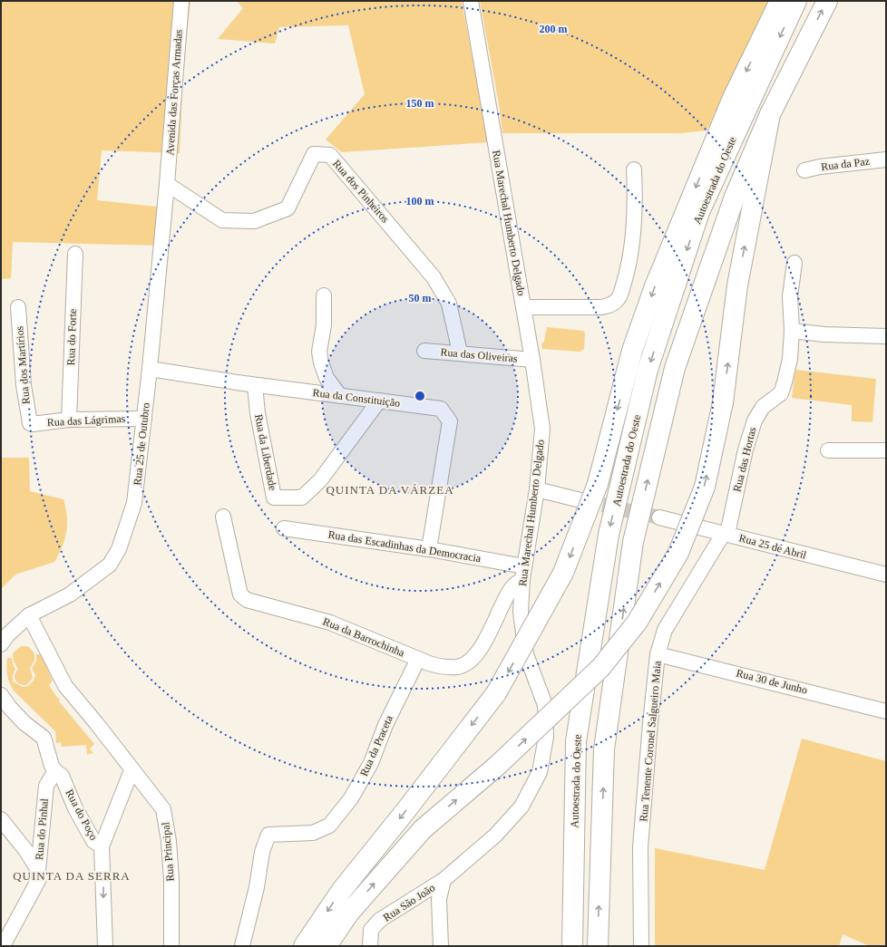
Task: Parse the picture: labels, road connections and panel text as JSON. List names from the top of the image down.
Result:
{
  "streets": {
    "highway": ["Autoestrada do Oeste"],
    "street": [
      "Avenida das Forças Armadas",
      "Rua da Paz",
      "Rua dos Pinheiros",
      "Rua Marechal Humberto Delgado",
      "Rua do Forte",
      "Rua das Oliveiras",
      "Rua dos Martírios",
      "Rua da Constituição",
      "Rua das Lágrimas",
      "Rua 25 de Outubro",
      "Rua da Liberdade",
      "Rua das Hortas",
      "Rua das Escadinhas da Democracia",
      "Rua 25 de Abril",
      "Rua da Barrochinha",
      "Rua 30 de Junho",
      "Rua Tenente Coronel Salgueiro Maia",
      "Rua da Praceta",
      "Rua do Poço",
      "Rua do Pinhal",
      "Rua Principal",
      "Rua São João"
    ]
  },
  "crossings": [
    ["Avenida das Forças Armadas", "Rua dos Pinheiros"],
    ["Avenida das Forças Armadas", "Rua 25 de Outubro"],
    ["Rua dos Pinheiros", "Rua das Oliveiras"],
    ["Rua dos Pinheiros", "Rua 25 de Outubro"],
    ["Rua Marechal Humberto Delgado", "Rua das Oliveiras"],
    ["Rua Marechal Humberto Delgado", "Rua das Escadinhas da Democracia"],
    ["Rua Marechal Humberto Delgado", "Rua da Barrochinha"],
    ["Rua Marechal Humberto Delgado", "Rua São João"],
    ["Rua do Forte", "Rua das Lágrimas"],
    ["Rua dos Martírios", "Rua das Lágrimas"],
    ["Rua da Constituição", "Rua 25 de Outubro"],
    ["Rua da Constituição", "Rua da Liberdade"],
    ["Rua da Constituição", "Rua das Escadinhas da Democracia"],
    ["Rua das Lágrimas", "Rua 25 de Outubro"],
    ["Rua 25 de Outubro", "Rua Principal"],
    ["Rua das Hortas", "Rua 25 de Abril"],
    ["Rua das Hortas", "Rua Tenente Coronel Salgueiro Maia"],
    ["Rua das Escadinhas da Democracia", "Rua da Barrochinha"],
    ["Rua 25 de Abril", "Rua Tenente Coronel Salgueiro Maia"],
    ["Rua da Barrochinha", "Rua da Praceta"],
    ["Rua 30 de Junho", "Rua Tenente Coronel Salgueiro Maia"],
    ["Rua do Poço", "Rua do Pinhal"]
  ],
  "one_way": ["Rua do Poço"],
  "districts": ["QUINTA DA VÁRZEA", "QUINTA DA SERRA"],
  "rings": [
    "200 m",
    "150 m",
    "100 m",
    "50 m"
  ]
}
